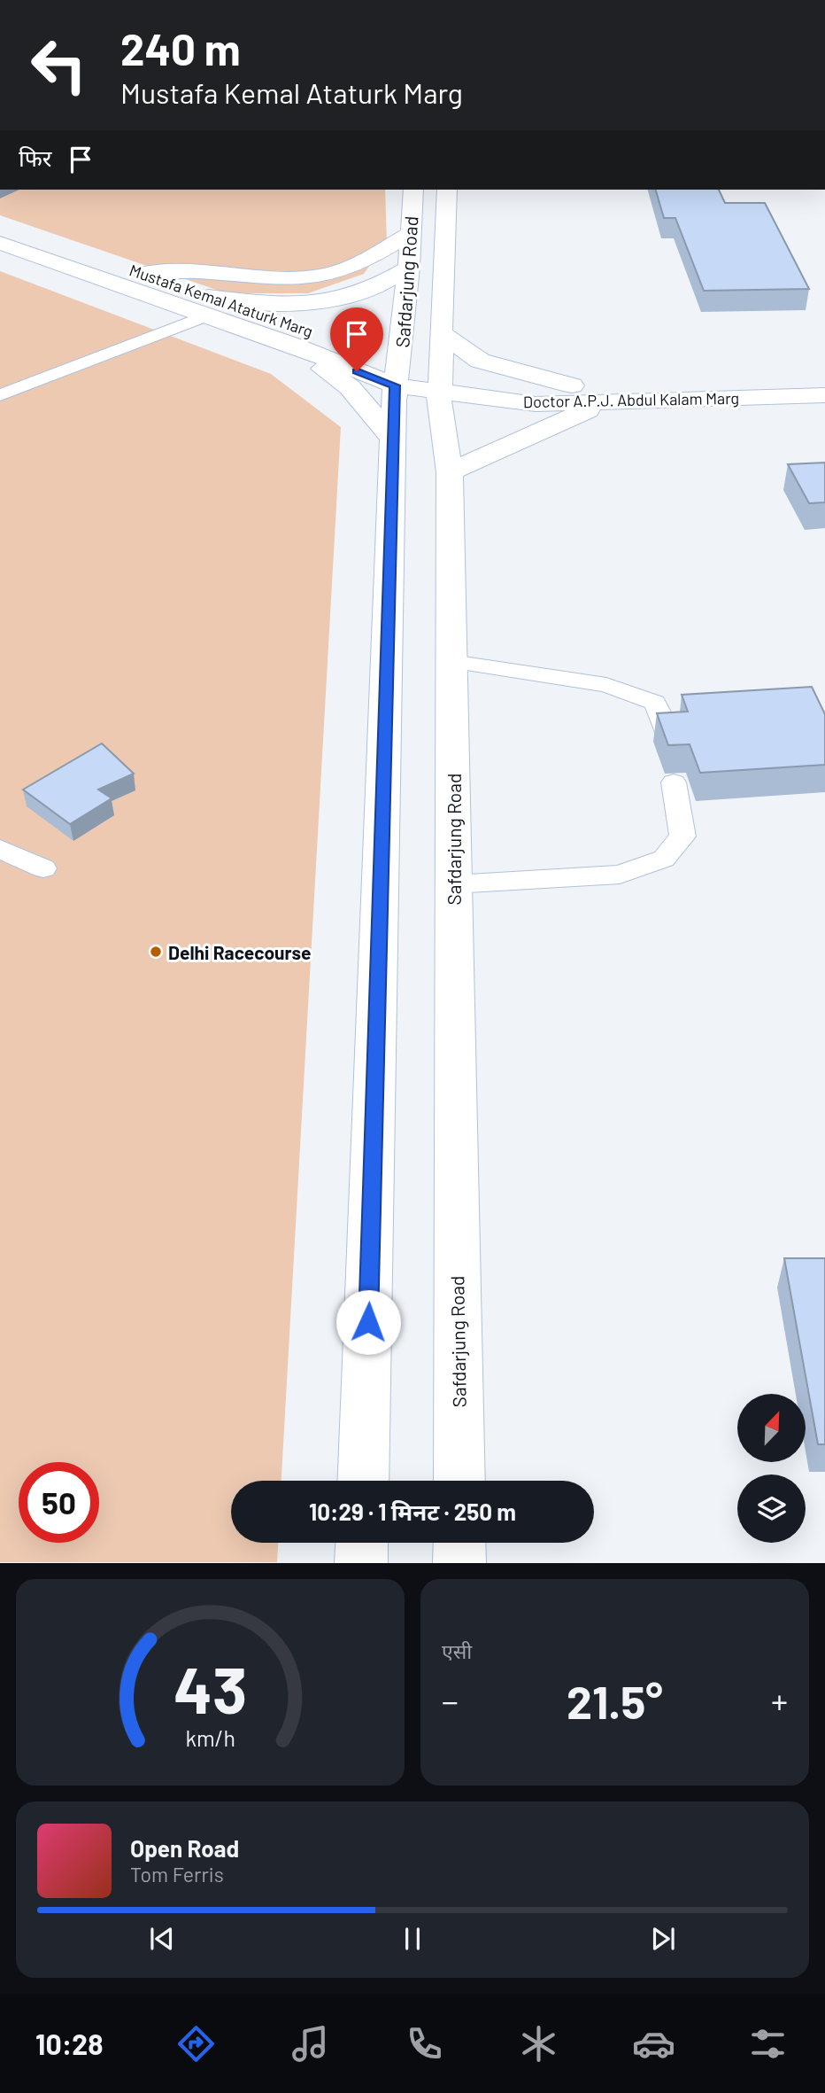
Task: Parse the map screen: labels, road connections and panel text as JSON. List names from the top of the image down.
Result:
{
  "streets": {
    "main road": ["Safdarjung Road", "Mustafa Kemal Ataturk Marg", "Doctor A.P.J. Abdul Kalam Marg"]
  },
  "crossings": [
    ["Safdarjung Road", "Mustafa Kemal Ataturk Marg"],
    ["Safdarjung Road", "Doctor A.P.J. Abdul Kalam Marg"],
    ["Mustafa Kemal Ataturk Marg", "Doctor A.P.J. Abdul Kalam Marg"]
  ],
  "places": ["Delhi Racecourse"],
  "north": "top right",
  "page": {
    "turn": ["240 m", "Mustafa Kemal Ataturk Marg"],
    "then": "फिर",
    "limit": "50",
    "trip": "10:29 · 1 मिनट · 250 m",
    "tile": "एसी",
    "heat": ["−", "21.5°", "+"],
    "song": ["Open Road", "Tom Ferris"],
    "tabs": "10:28",
    "gauge": ["43", "km/h"]
  }
}
